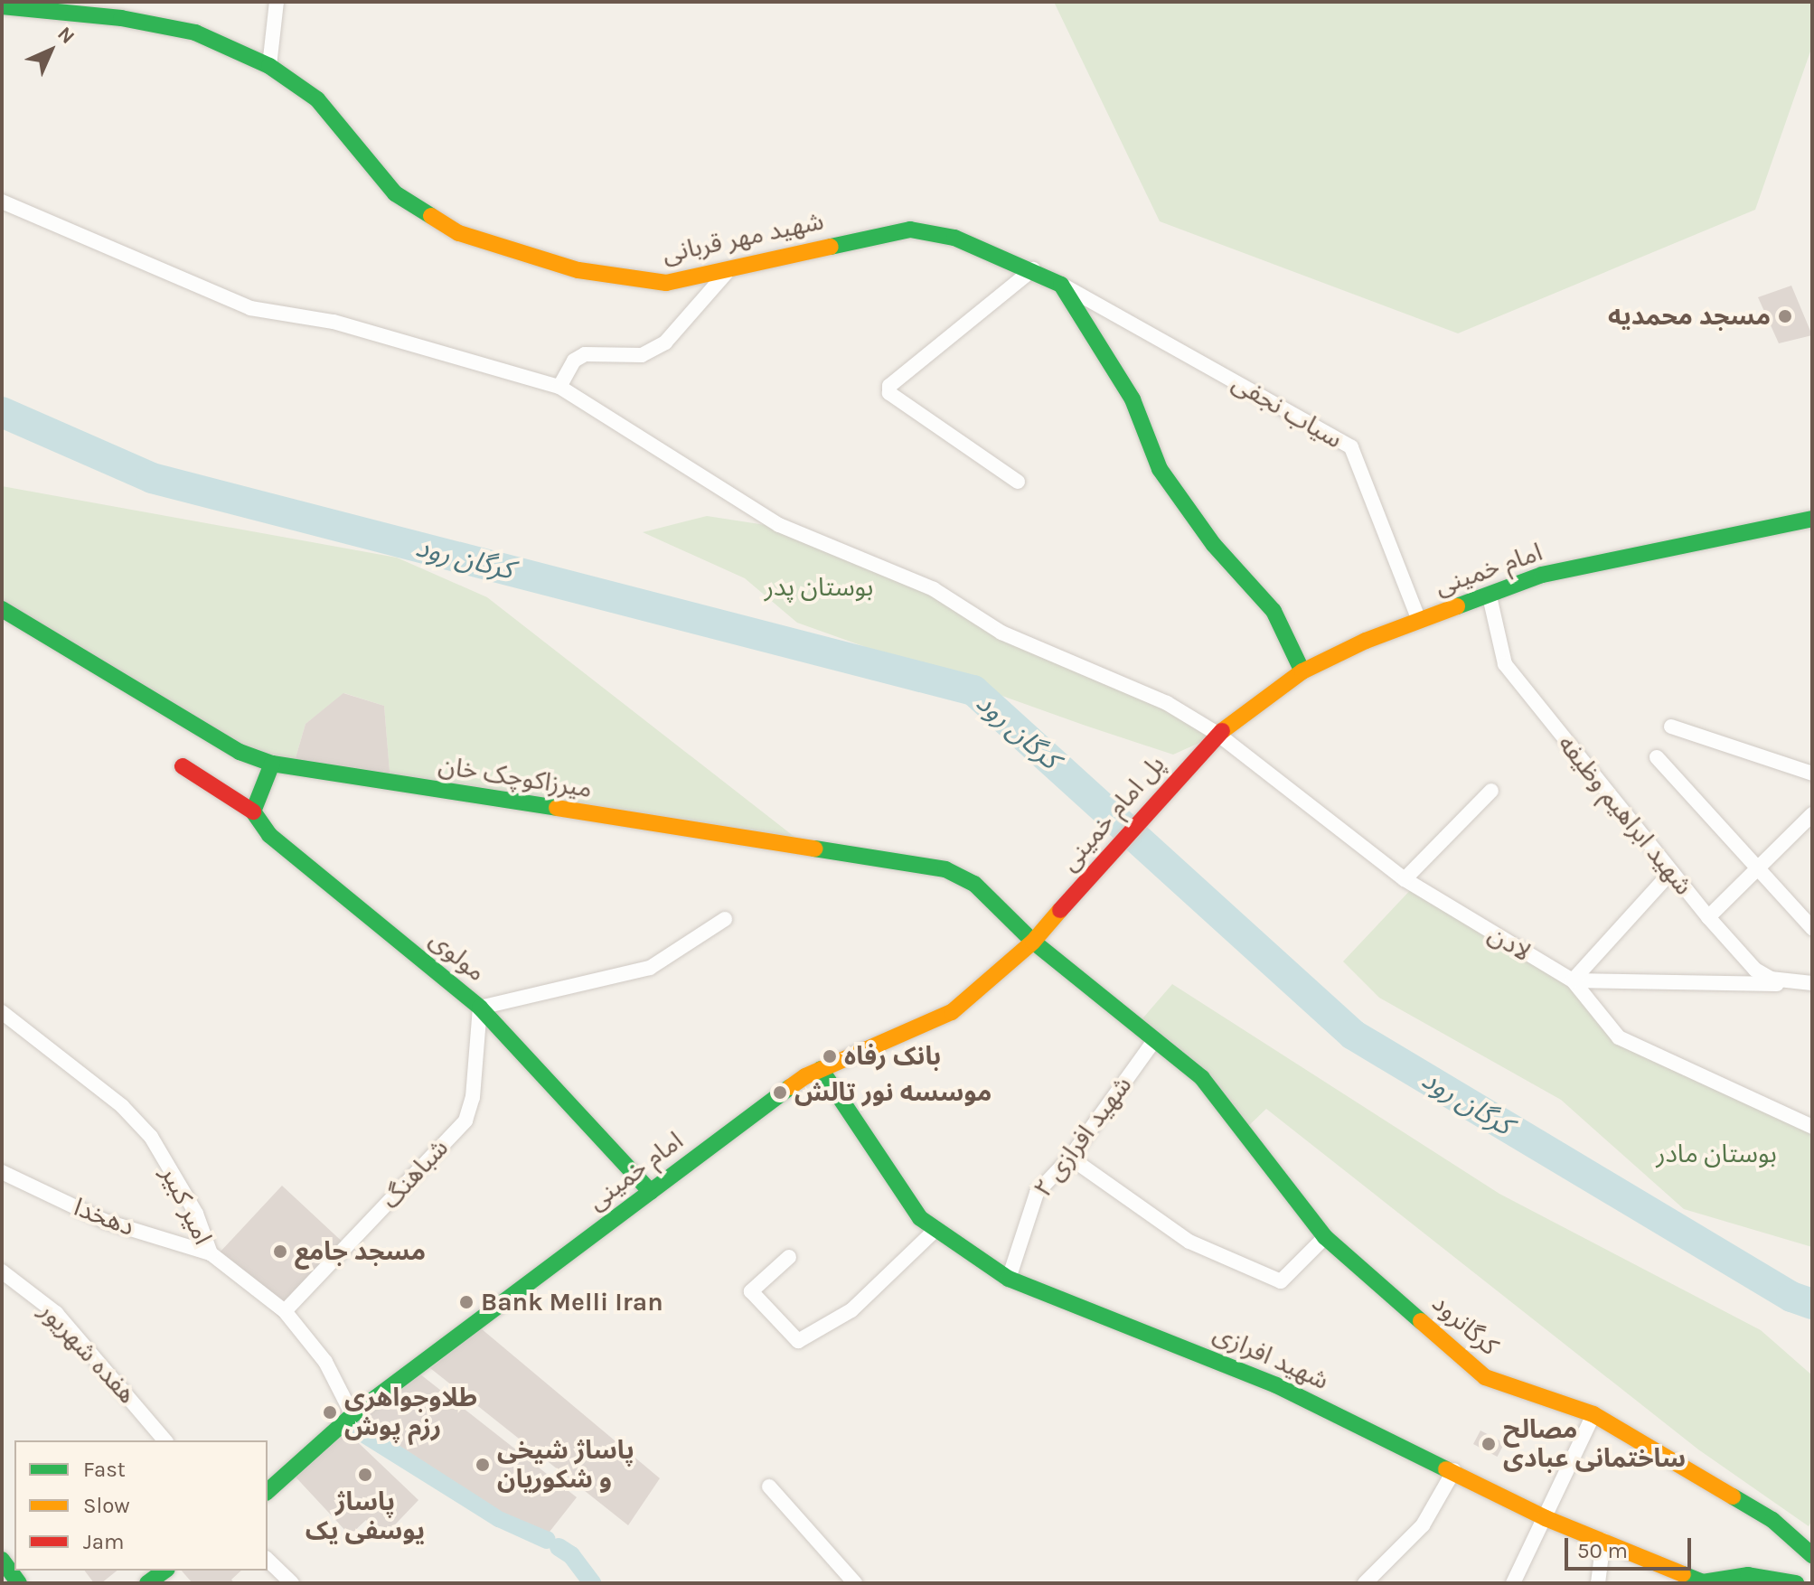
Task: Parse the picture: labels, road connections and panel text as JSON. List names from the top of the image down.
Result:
{
  "streets": {
    "street": [
      "شهید مهر قربانی",
      "سیاب نجفی",
      "امام خمینی",
      "میرزاکوچک خان",
      "پل امام خمینی",
      "شهید ابراهیم وظیفه",
      "لادن",
      "مولوی",
      "شهید افرازی ۲",
      "شباهنگ",
      "امیر کبیر",
      "دهخدا",
      "کرگانرود",
      "هفده شهریور",
      "شهید افرازی"
    ]
  },
  "crossings": [
    ["شهید مهر قربانی", "سیاب نجفی"],
    ["شهید مهر قربانی", "امام خمینی"],
    ["سیاب نجفی", "امام خمینی"],
    ["امام خمینی", "میرزاکوچک خان"],
    ["امام خمینی", "پل امام خمینی"],
    ["امام خمینی", "شهید ابراهیم وظیفه"],
    ["امام خمینی", "لادن"],
    ["امام خمینی", "مولوی"],
    ["امام خمینی", "امیر کبیر"],
    ["امام خمینی", "شهید افرازی"],
    ["میرزاکوچک خان", "شهید افرازی ۲"],
    ["میرزاکوچک خان", "کرگانرود"],
    ["پل امام خمینی", "لادن"],
    ["مولوی", "شباهنگ"],
    ["شهید افرازی ۲", "کرگانرود"],
    ["شهید افرازی ۲", "شهید افرازی"],
    ["شباهنگ", "امیر کبیر"],
    ["امیر کبیر", "دهخدا"],
    ["کرگانرود", "شهید افرازی"]
  ],
  "water": ["کرگان رود"],
  "parks": ["بوستان پدر", "بوستان مادر"],
  "places": [
    "مسجد محمدیه",
    "بانک رفاه",
    "موسسه نور تالش",
    "مسجد جامع",
    "Bank Melli Iran",
    "طلاوجواهری رزم پوش",
    "مصالح ساختمانی عبادی",
    "پاساژ شیخی و شکوریان",
    "پاساژ یوسفی یک"
  ],
  "legend": ["Fast", "Slow", "Jam"],
  "scale_bar": "50 m",
  "north": "top right"
}
